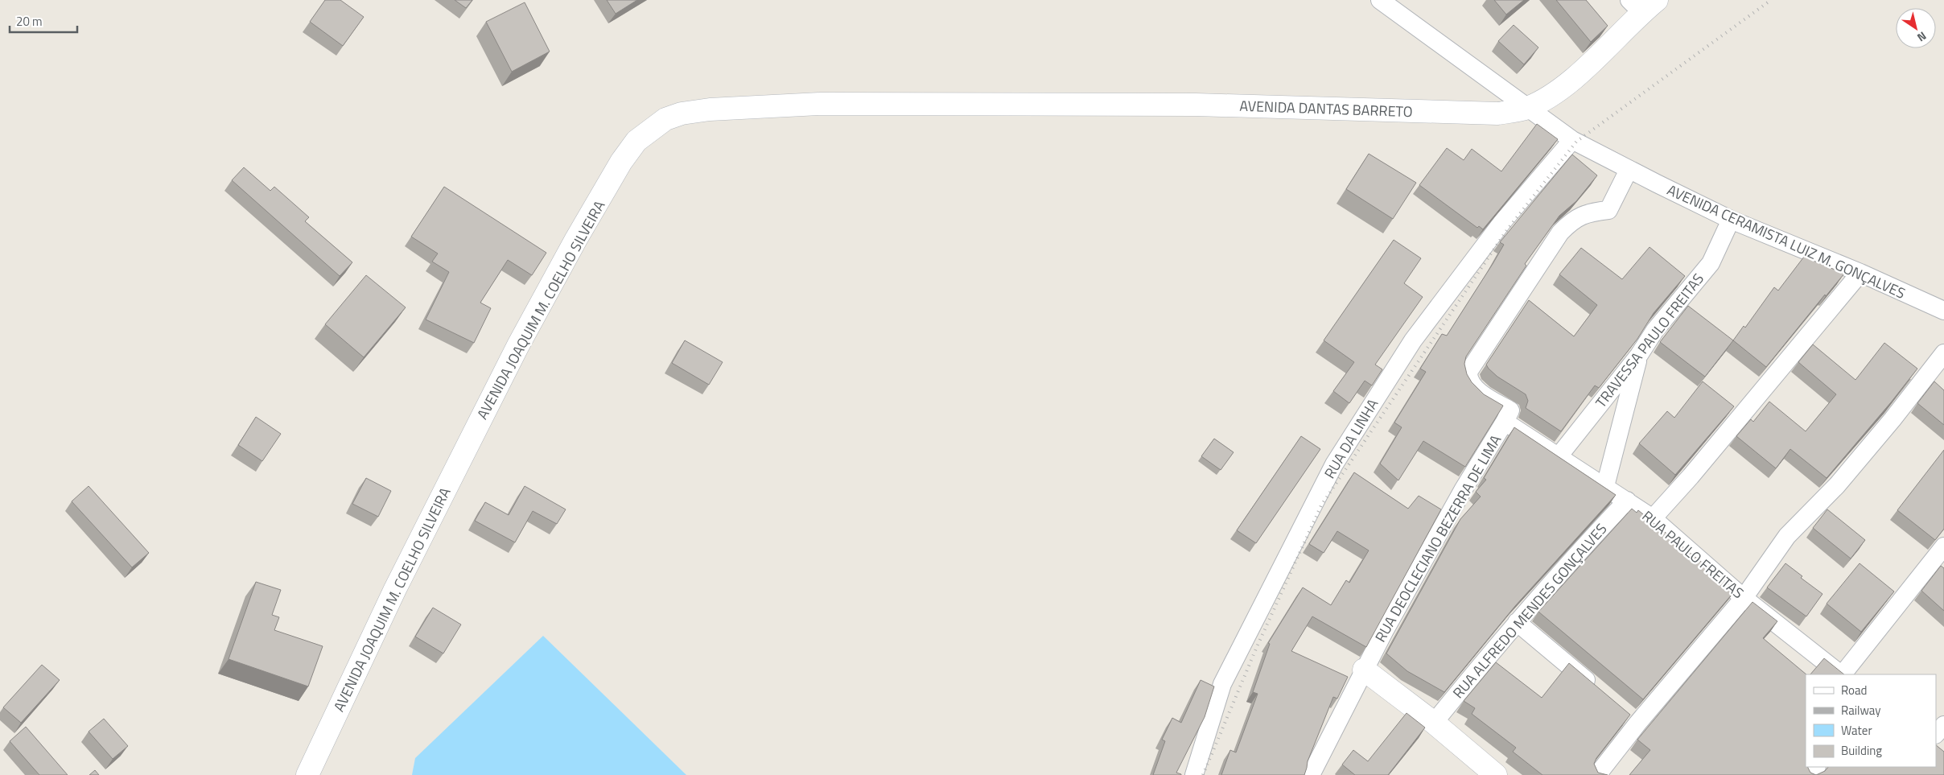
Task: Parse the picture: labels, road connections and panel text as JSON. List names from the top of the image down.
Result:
{
  "streets": {
    "main road": ["AVENIDA DANTAS BARRETO", "AVENIDA JOAQUIM M. COELHO SILVEIRA"],
    "street": [
      "AVENIDA CERAMISTA LUIZ M. GONÇALVES",
      "TRAVESSA PAULO FREITAS",
      "RUA DA LINHA",
      "RUA DEOCLECIANO BEZERRA DE LIMA",
      "RUA PAULO FREITAS",
      "RUA ALFREDO MENDES GONÇALVES"
    ]
  },
  "crossings": [
    ["AVENIDA DANTAS BARRETO", "AVENIDA CERAMISTA LUIZ M. GONÇALVES"],
    ["AVENIDA DANTAS BARRETO", "AVENIDA JOAQUIM M. COELHO SILVEIRA"],
    ["AVENIDA CERAMISTA LUIZ M. GONÇALVES", "TRAVESSA PAULO FREITAS"],
    ["AVENIDA CERAMISTA LUIZ M. GONÇALVES", "RUA DA LINHA"],
    ["TRAVESSA PAULO FREITAS", "RUA DEOCLECIANO BEZERRA DE LIMA"],
    ["TRAVESSA PAULO FREITAS", "RUA PAULO FREITAS"],
    ["RUA DEOCLECIANO BEZERRA DE LIMA", "RUA PAULO FREITAS"],
    ["RUA PAULO FREITAS", "RUA ALFREDO MENDES GONÇALVES"]
  ],
  "legend": [
    "Road",
    "Railway",
    "Water",
    "Building"
  ],
  "scale_bar": "20 m",
  "north": "bottom right"
}
